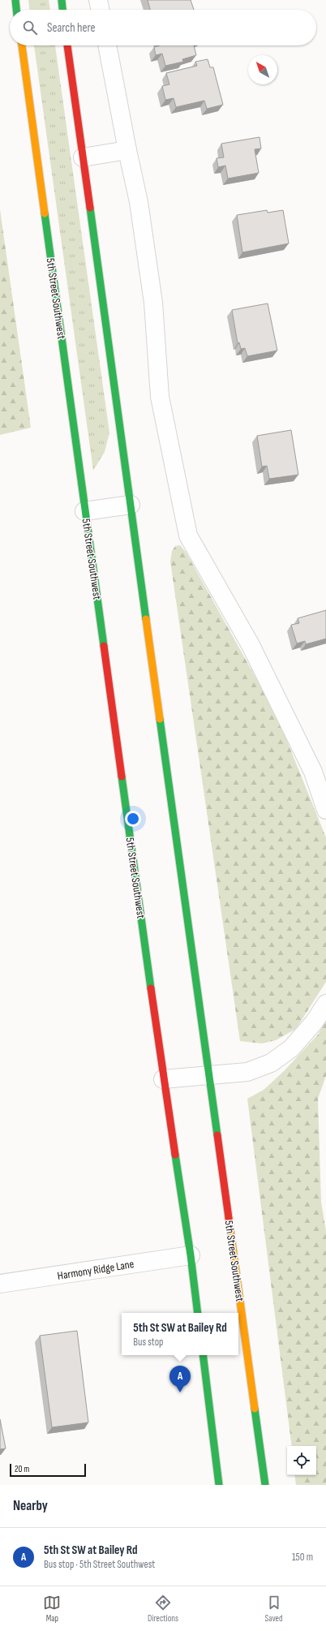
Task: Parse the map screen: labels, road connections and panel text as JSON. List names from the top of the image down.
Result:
{
  "streets": {
    "main road": ["5th Street Southwest"],
    "street": ["Harmony Ridge Lane"]
  },
  "crossings": [
    ["5th Street Southwest", "Harmony Ridge Lane"]
  ],
  "scale_bar": "20 m",
  "north": "top left",
  "page": {
    "search": "Search here",
    "popup": ["5th St SW at Bailey Rd", "Bus stop"],
    "pins": "A",
    "scale": "20 m",
    "heading": "Nearby",
    "list": [
      {
        "mark": "A",
        "name": "5th St SW at Bailey Rd",
        "note": "Bus stop · 5th Street Southwest",
        "value": "150 m"
      }
    ],
    "nav": ["Map", "Directions", "Saved"]
  }
}
